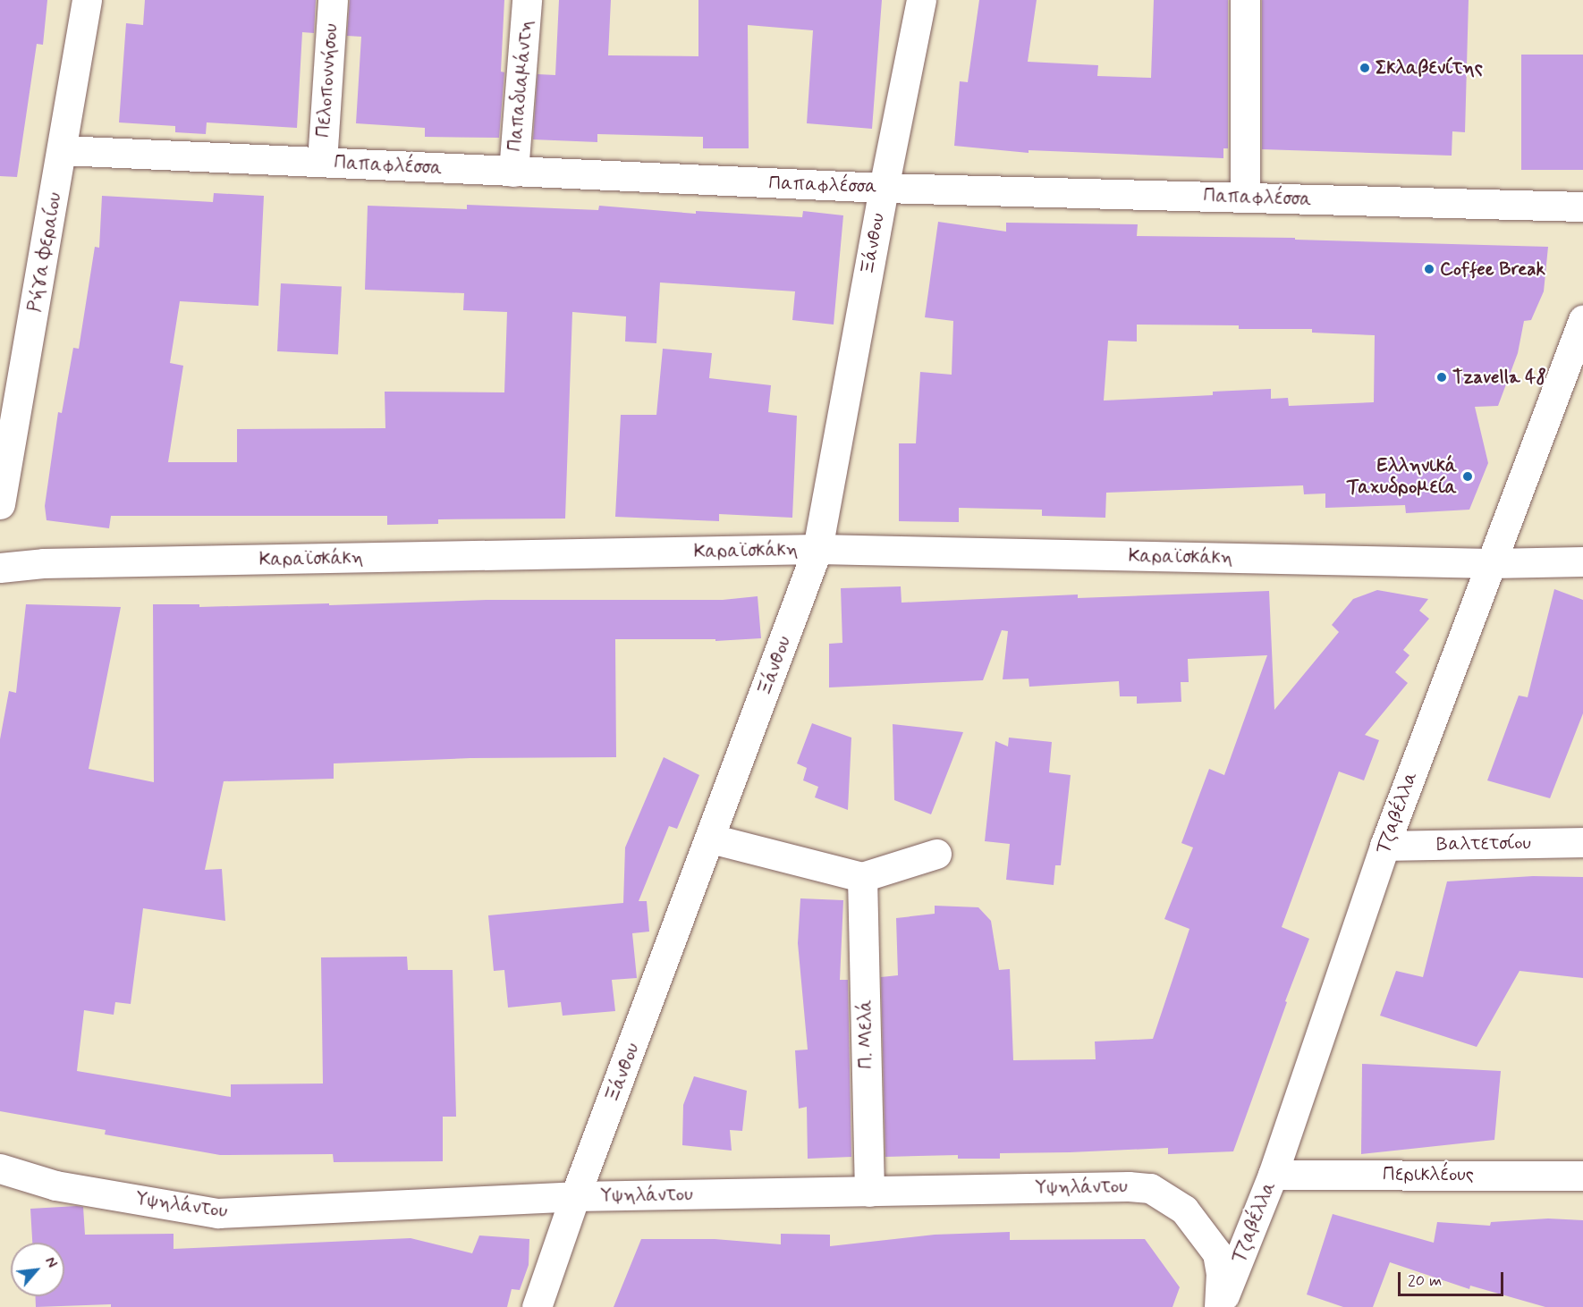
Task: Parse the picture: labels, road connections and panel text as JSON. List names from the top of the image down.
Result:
{
  "streets": {
    "street": [
      "Πελοποννήσου",
      "Παπαδιαμάντη",
      "Παπαφλέσσα",
      "Ξάνθου",
      "Ρήγα Φεραίου",
      "Καραϊσκάκη",
      "Τζαβέλλα",
      "Βαλτετσίου",
      "Π. Μελά",
      "Περικλέους",
      "Υψηλάντου"
    ]
  },
  "crossings": [
    ["Πελοποννήσου", "Παπαφλέσσα"],
    ["Παπαδιαμάντη", "Παπαφλέσσα"],
    ["Παπαφλέσσα", "Ξάνθου"],
    ["Παπαφλέσσα", "Ρήγα Φεραίου"],
    ["Ξάνθου", "Καραϊσκάκη"],
    ["Ξάνθου", "Υψηλάντου"],
    ["Καραϊσκάκη", "Τζαβέλλα"],
    ["Τζαβέλλα", "Βαλτετσίου"],
    ["Τζαβέλλα", "Περικλέους"],
    ["Τζαβέλλα", "Υψηλάντου"],
    ["Π. Μελά", "Υψηλάντου"]
  ],
  "places": [
    "Σκλαβενίτης",
    "Coffee Break",
    "Tzavella 48",
    "Ελληνικά Ταχυδρομεία"
  ],
  "scale_bar": "20 m",
  "north": "top right"
}
